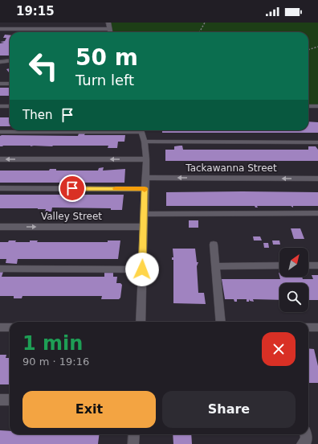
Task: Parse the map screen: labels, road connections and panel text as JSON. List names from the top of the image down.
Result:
{
  "streets": {
    "street": ["Tackawanna Street", "Valley Street"]
  },
  "north": "top right",
  "page": {
    "status": "19:15",
    "turn": ["50 m", "Turn left"],
    "then": "Then",
    "heading": ["1 min", "90 m · 19:16"],
    "buttons": ["Exit", "Share"]
  }
}
